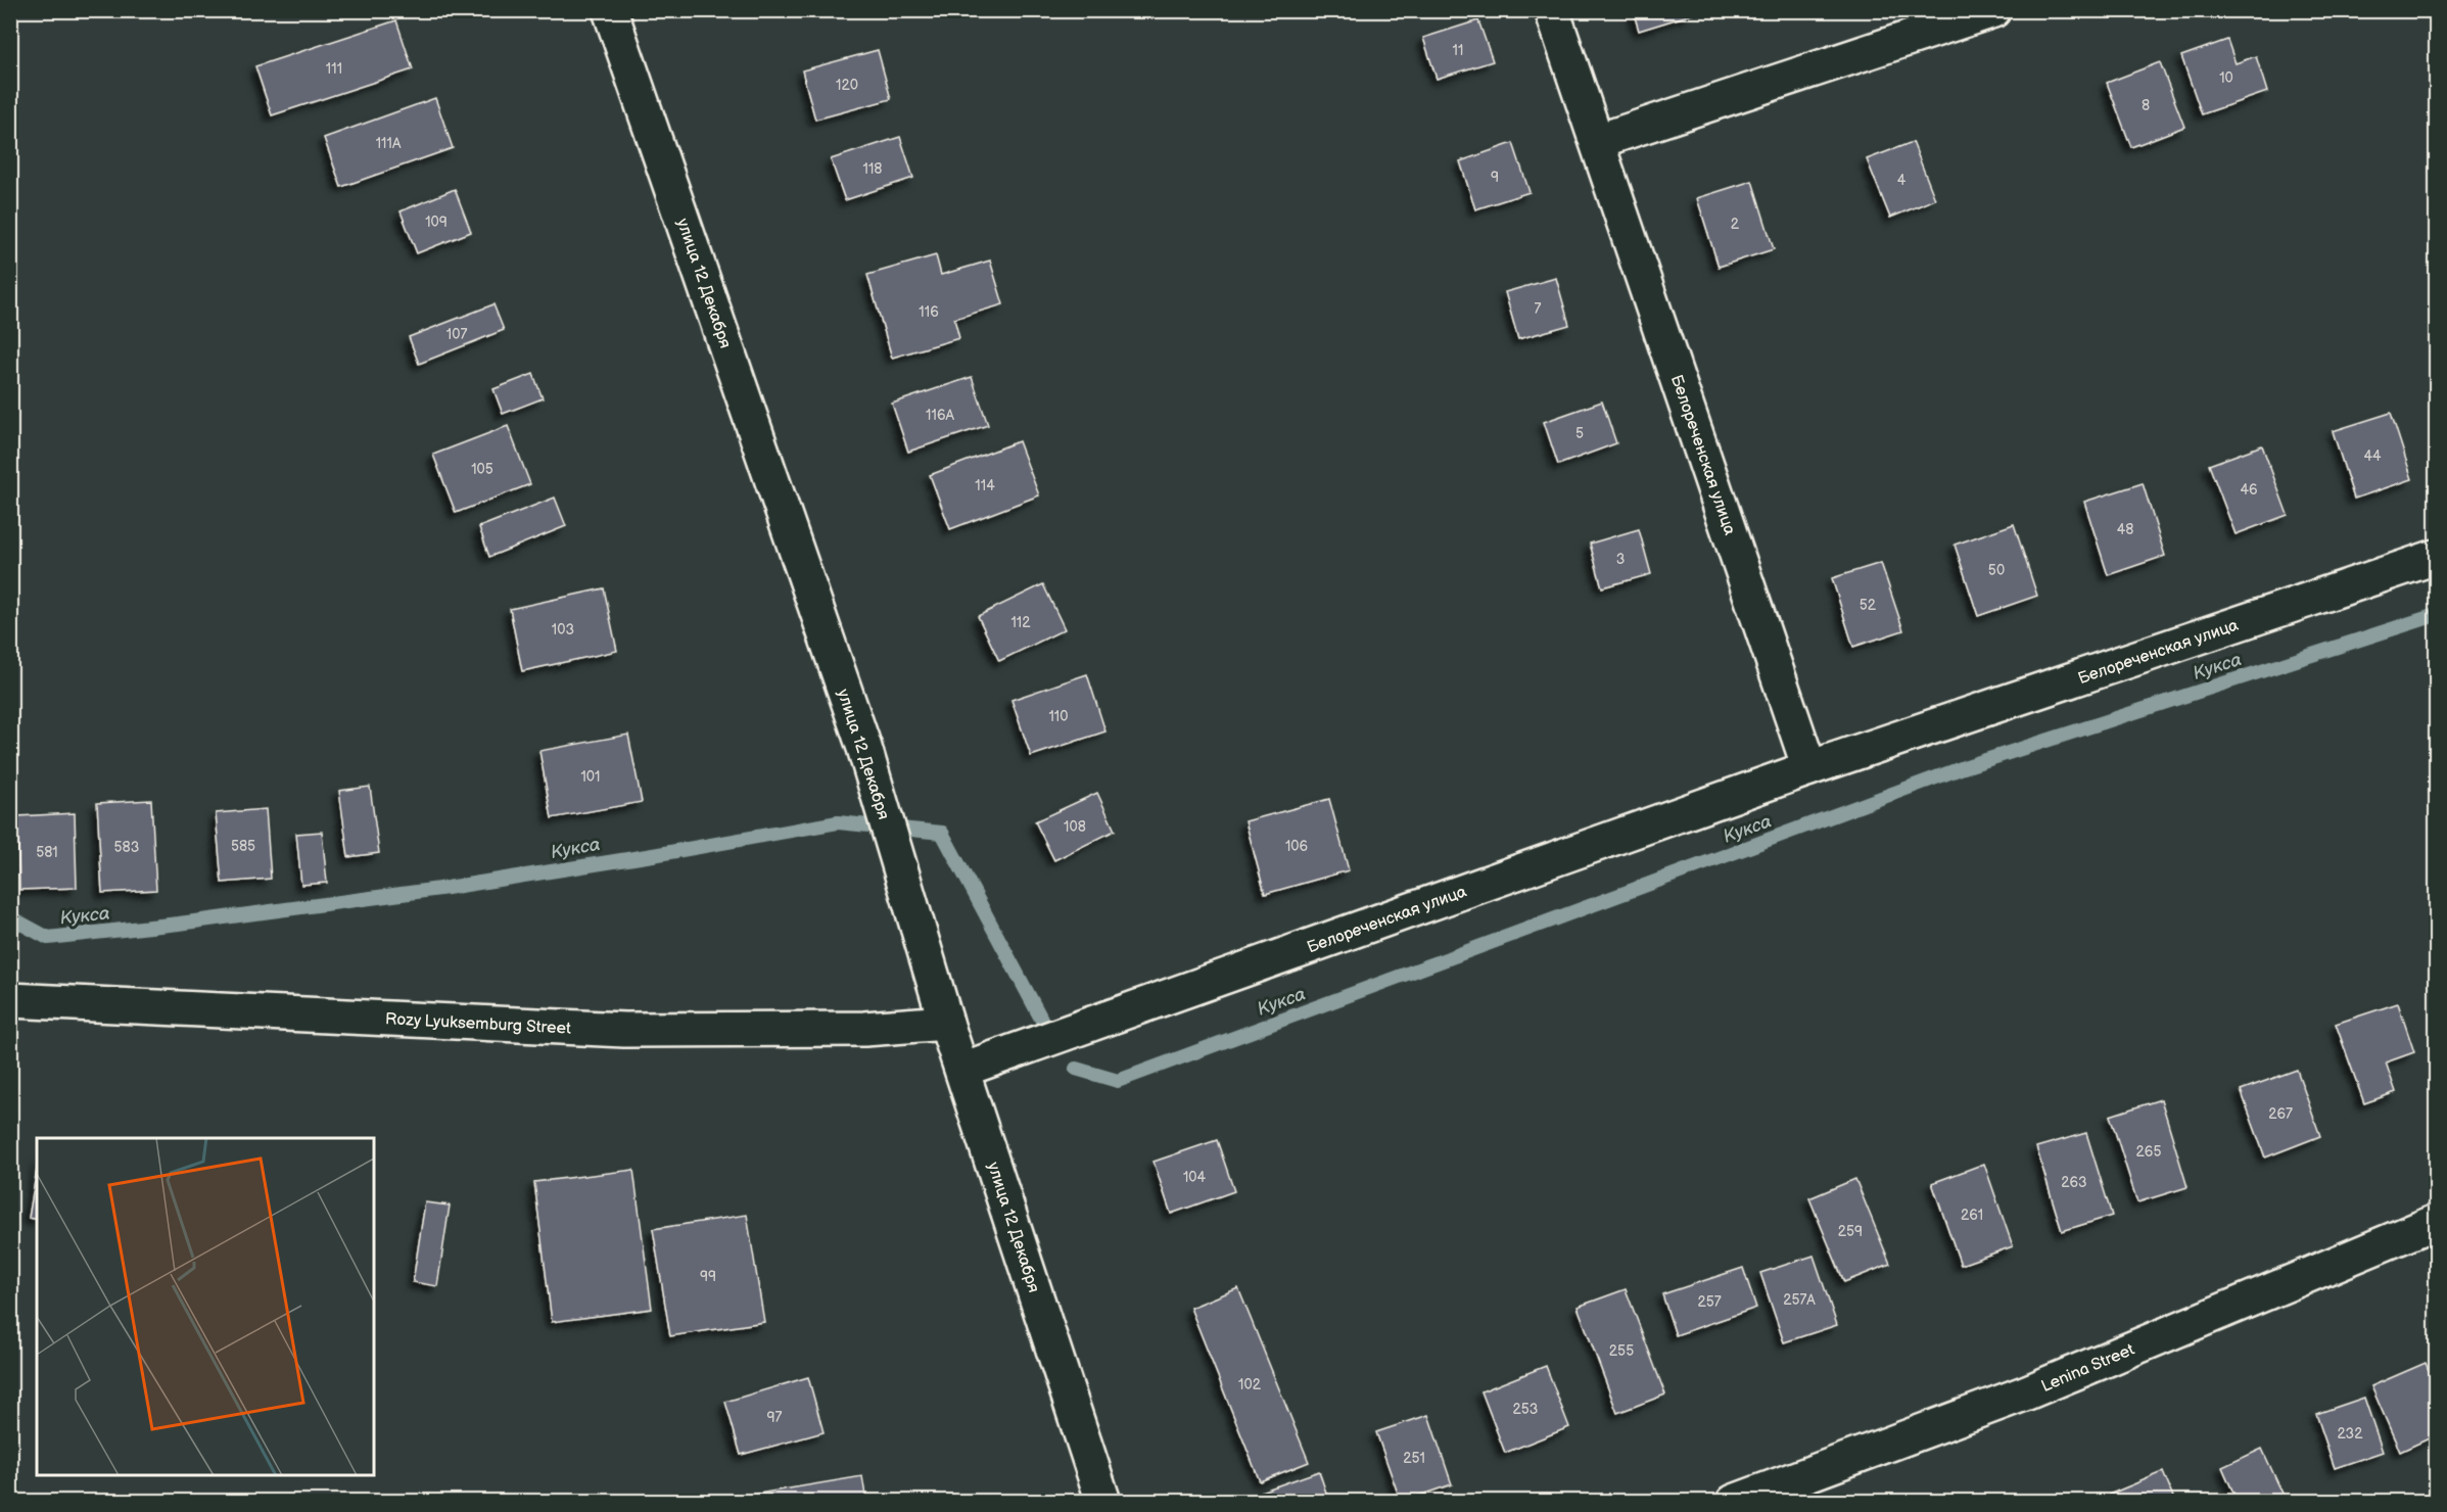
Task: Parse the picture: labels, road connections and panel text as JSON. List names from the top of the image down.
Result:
{
  "streets": {
    "street": [
      "улица 12 Декабря",
      "Белореченская улица",
      "Rozy Lyuksemburg Street",
      "Lenina Street"
    ]
  },
  "crossings": [
    ["улица 12 Декабря", "Белореченская улица"],
    ["улица 12 Декабря", "Rozy Lyuksemburg Street"]
  ],
  "water": ["Кукса"],
  "house_numbers": [
    "11",
    "111",
    "10",
    "120",
    "8",
    "111А",
    "118",
    "9",
    "4",
    "109",
    "2",
    "7",
    "116",
    "107",
    "116А",
    "5",
    "44",
    "105",
    "114",
    "46",
    "48",
    "3",
    "50",
    "52",
    "112",
    "103",
    "110",
    "101",
    "108",
    "585",
    "106",
    "583",
    "581",
    "267",
    "265",
    "104",
    "263",
    "261",
    "259",
    "99",
    "257А",
    "257",
    "255",
    "102",
    "253",
    "97",
    "232",
    "251"
  ]
}
